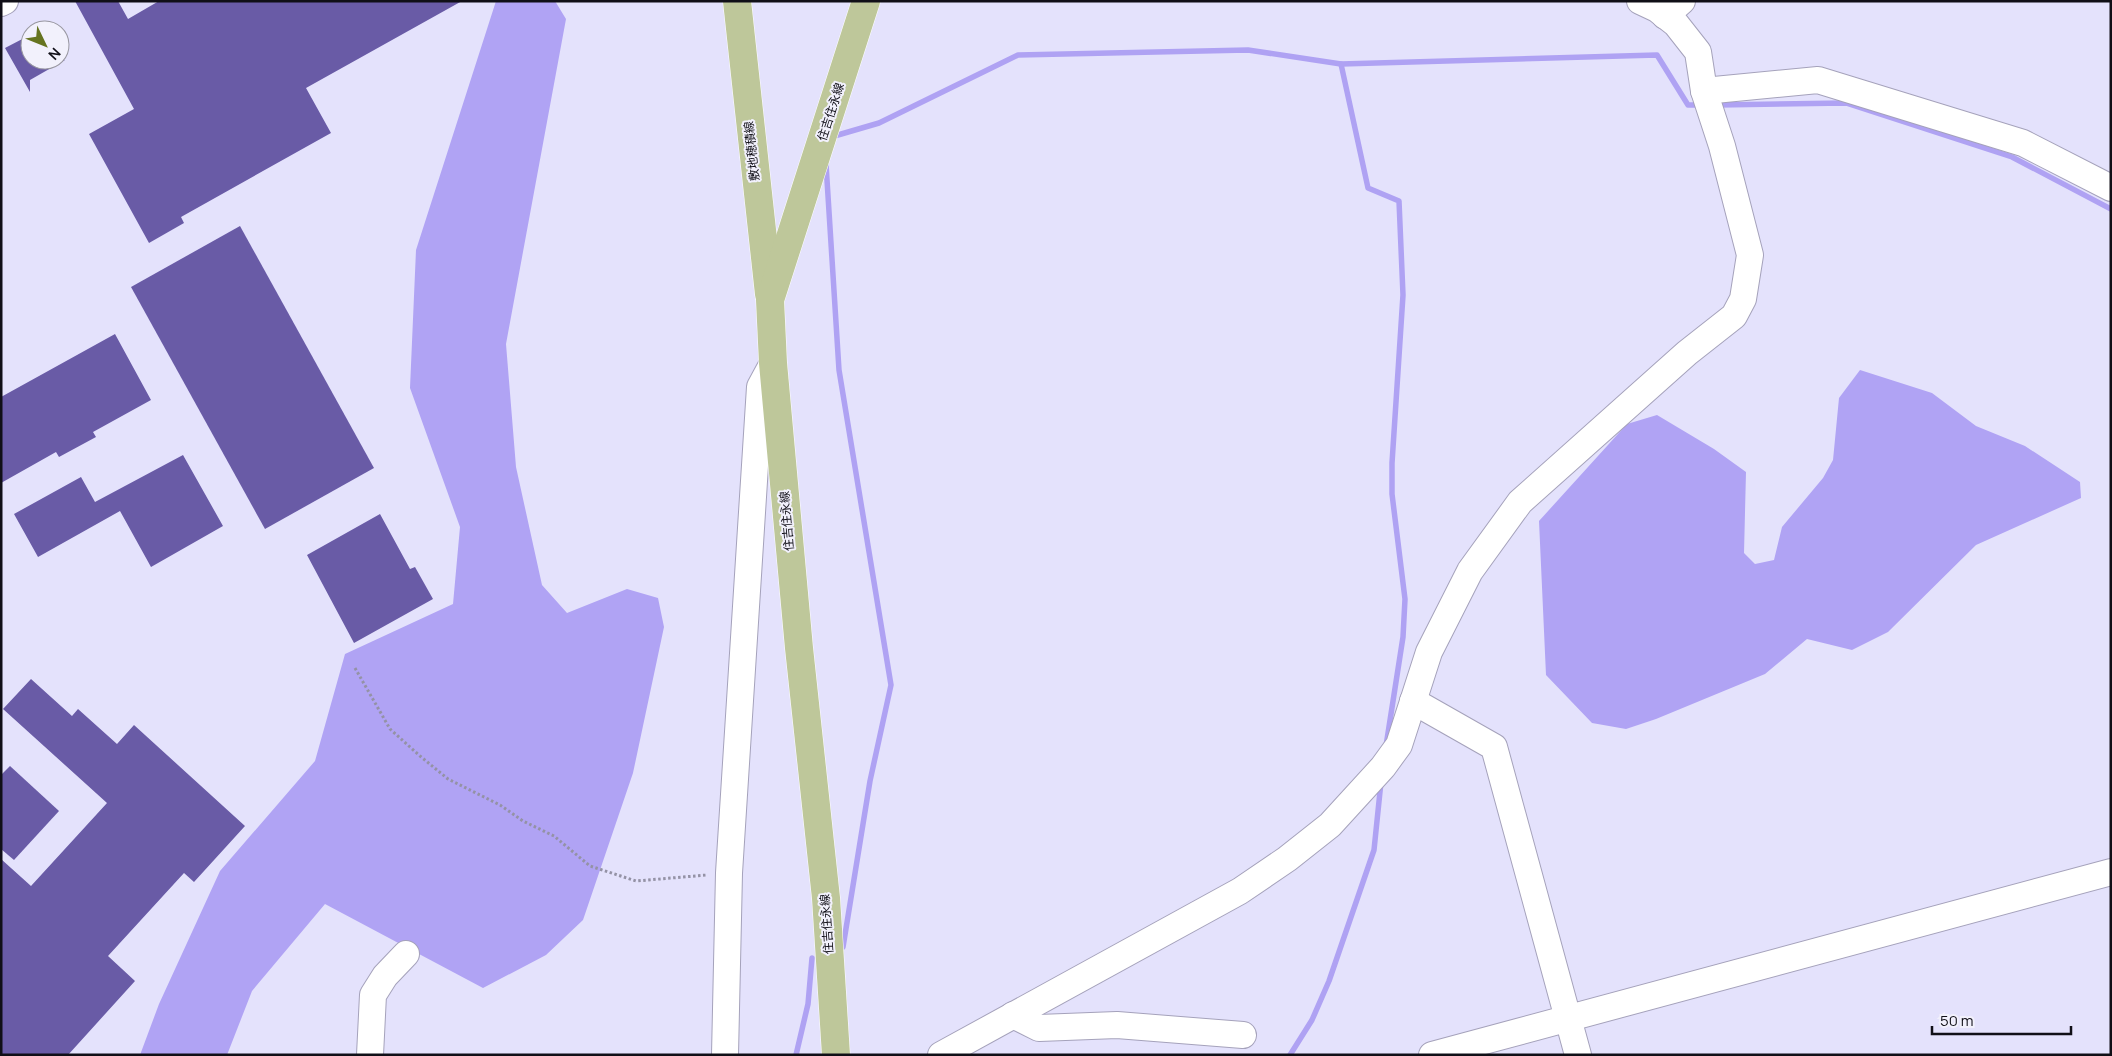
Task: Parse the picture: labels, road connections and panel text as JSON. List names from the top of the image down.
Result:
{
  "streets": {
    "main road": ["住吉住永線", "敷地穂積線"]
  },
  "crossings": [
    ["住吉住永線", "敷地穂積線"]
  ],
  "scale_bar": "50 m",
  "north": "bottom right"
}
